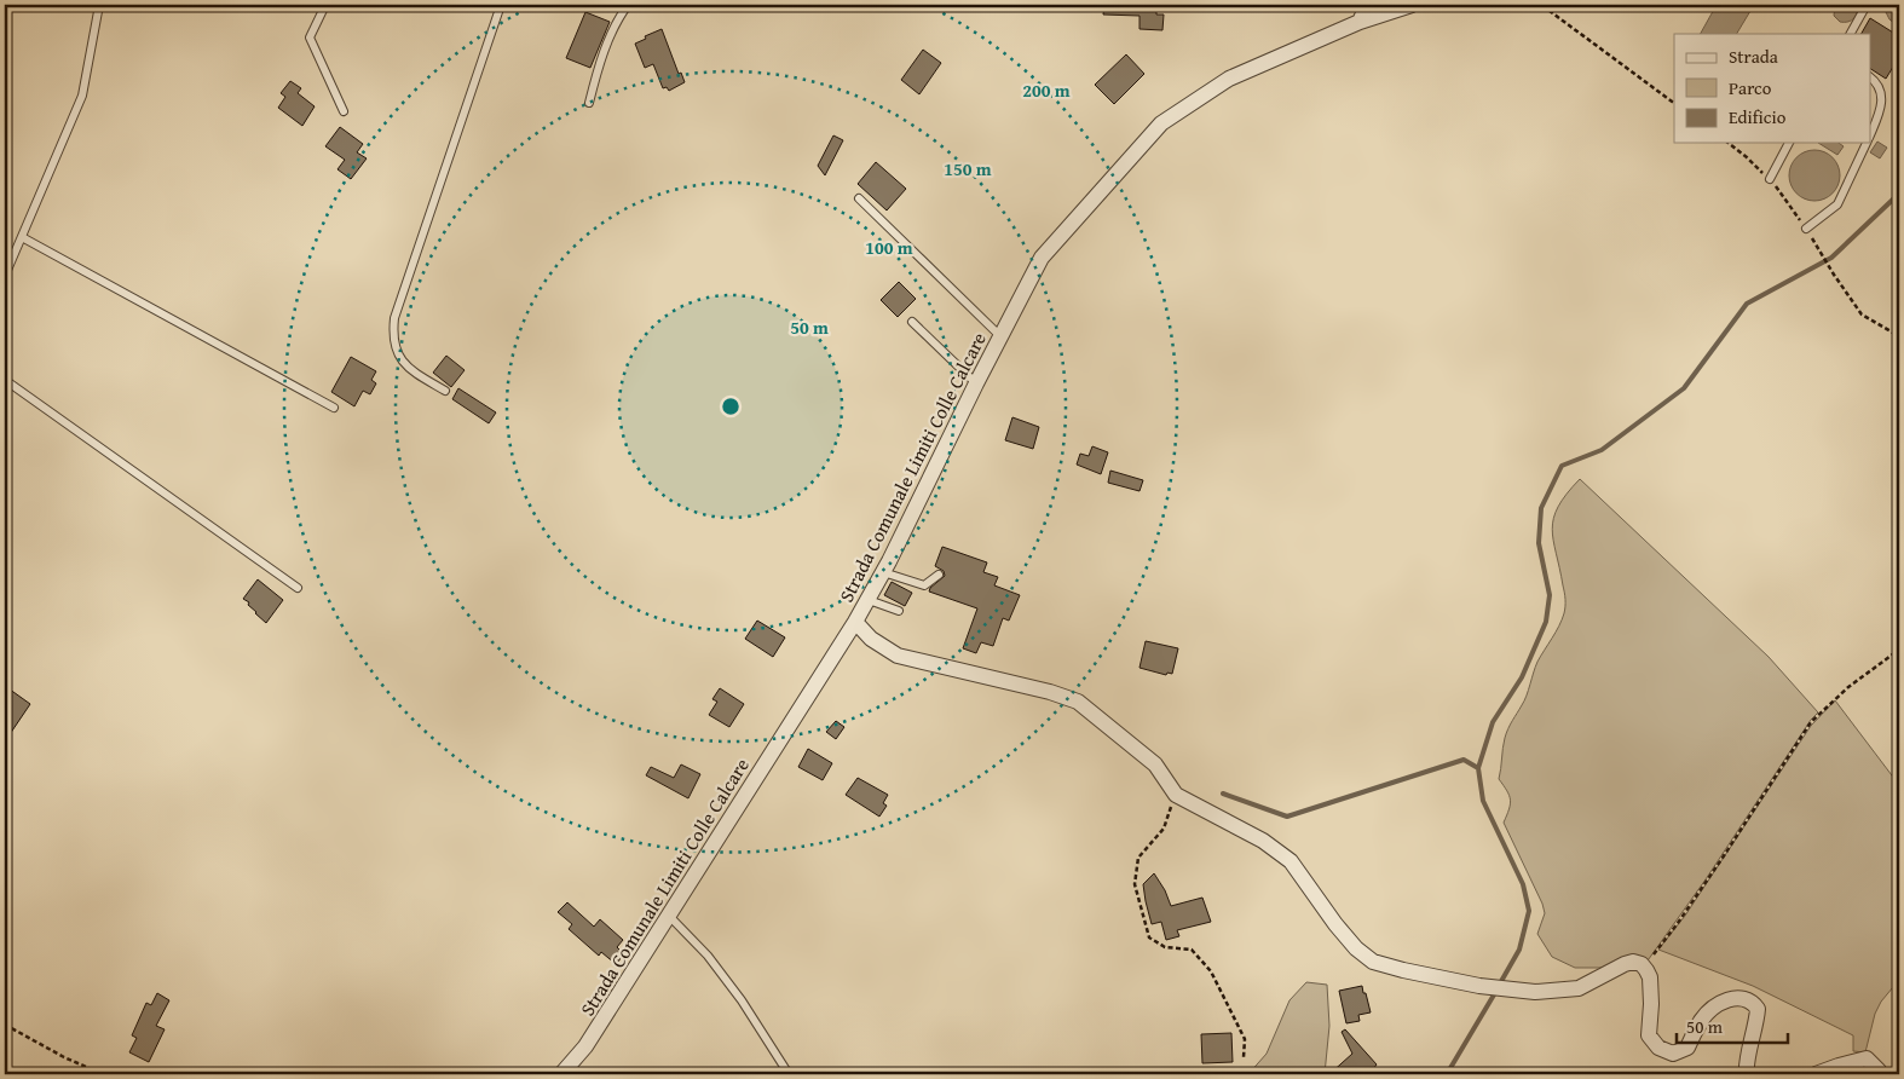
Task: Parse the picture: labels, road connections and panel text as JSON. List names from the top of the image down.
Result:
{
  "streets": {
    "street": ["Strada Comunale Limiti Colle Calcare"]
  },
  "legend": ["Strada", "Parco", "Edificio"],
  "scale_bar": "50 m",
  "rings": [
    "200 m",
    "150 m",
    "100 m",
    "50 m"
  ]
}
